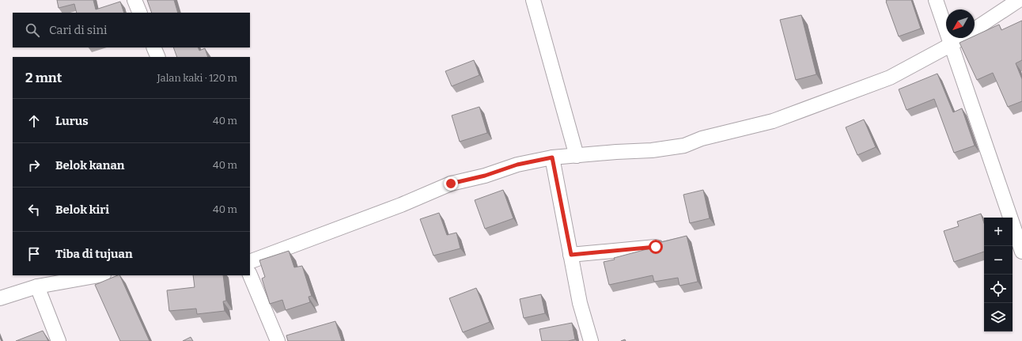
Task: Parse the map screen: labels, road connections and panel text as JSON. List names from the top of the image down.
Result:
{
  "north": "bottom left",
  "page": {
    "search": "Cari di sini",
    "heading": ["2 mnt", "Jalan kaki · 120 m"],
    "list": [
      ["Lurus", "40 m"],
      ["Belok kanan", "40 m"],
      ["Belok kiri", "40 m"],
      "Tiba di tujuan"
    ],
    "map_buttons": ["+", "−"]
  }
}
